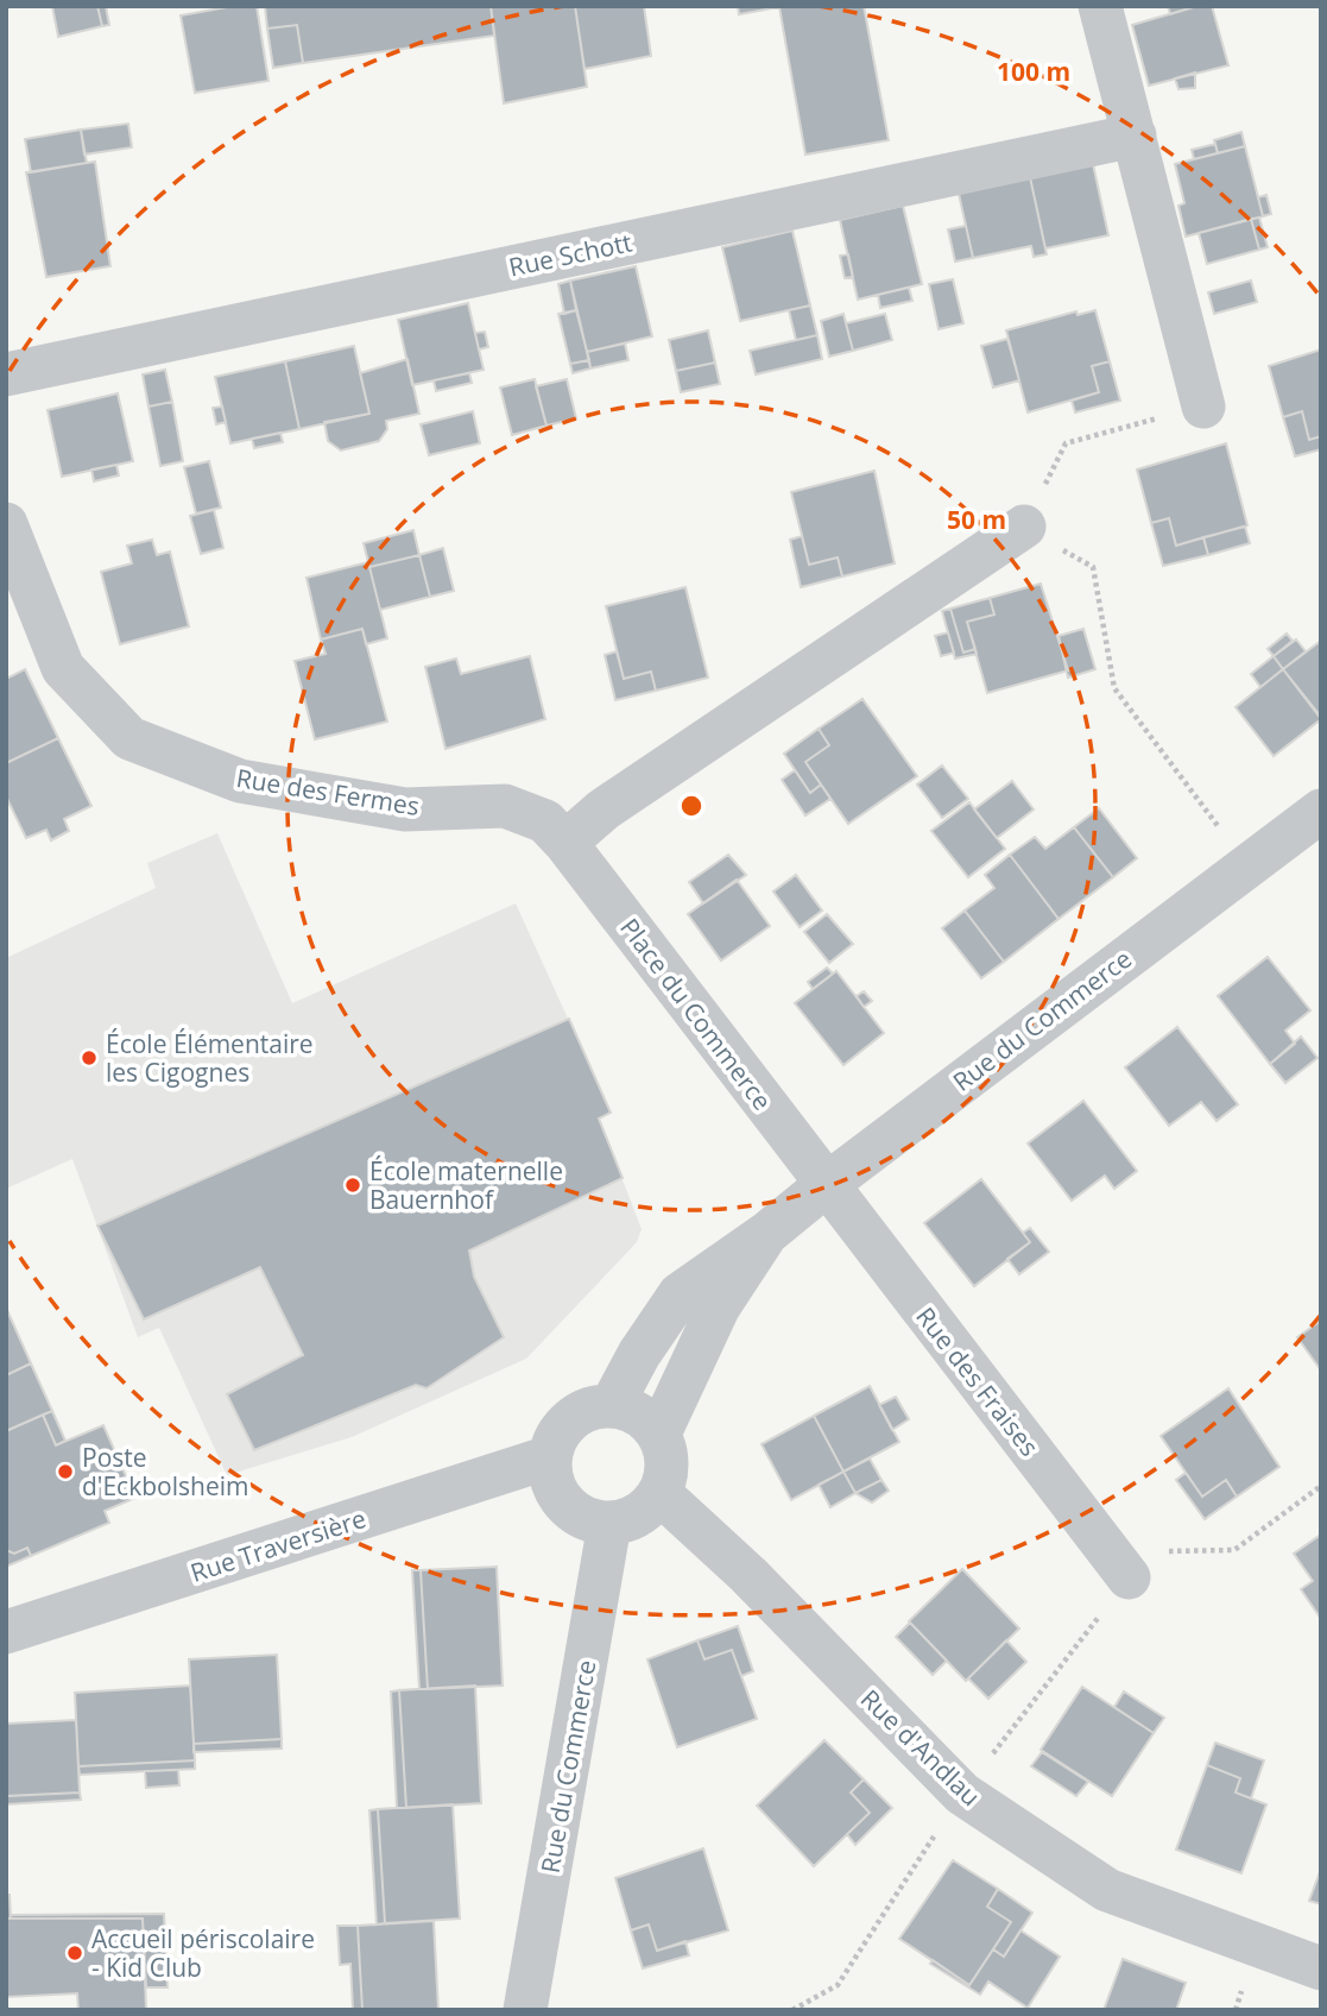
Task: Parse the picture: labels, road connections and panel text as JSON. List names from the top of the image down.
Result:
{
  "streets": {
    "street": [
      "Rue Schott",
      "Rue des Fermes",
      "Place du Commerce",
      "Rue du Commerce",
      "Rue des Fraises",
      "Rue Traversière",
      "Rue d'Andlau"
    ]
  },
  "crossings": [
    ["Rue des Fermes", "Place du Commerce"],
    ["Place du Commerce", "Rue du Commerce"],
    ["Place du Commerce", "Rue des Fraises"],
    ["Rue du Commerce", "Rue des Fraises"],
    ["Rue du Commerce", "Rue Traversière"],
    ["Rue du Commerce", "Rue d'Andlau"],
    ["Rue Traversière", "Rue d'Andlau"]
  ],
  "places": [
    "École Élémentaire les Cigognes",
    "École maternelle Bauernhof",
    "Poste d'Eckbolsheim",
    "Accueil périscolaire - Kid Club"
  ],
  "rings": ["100 m", "50 m"]
}
